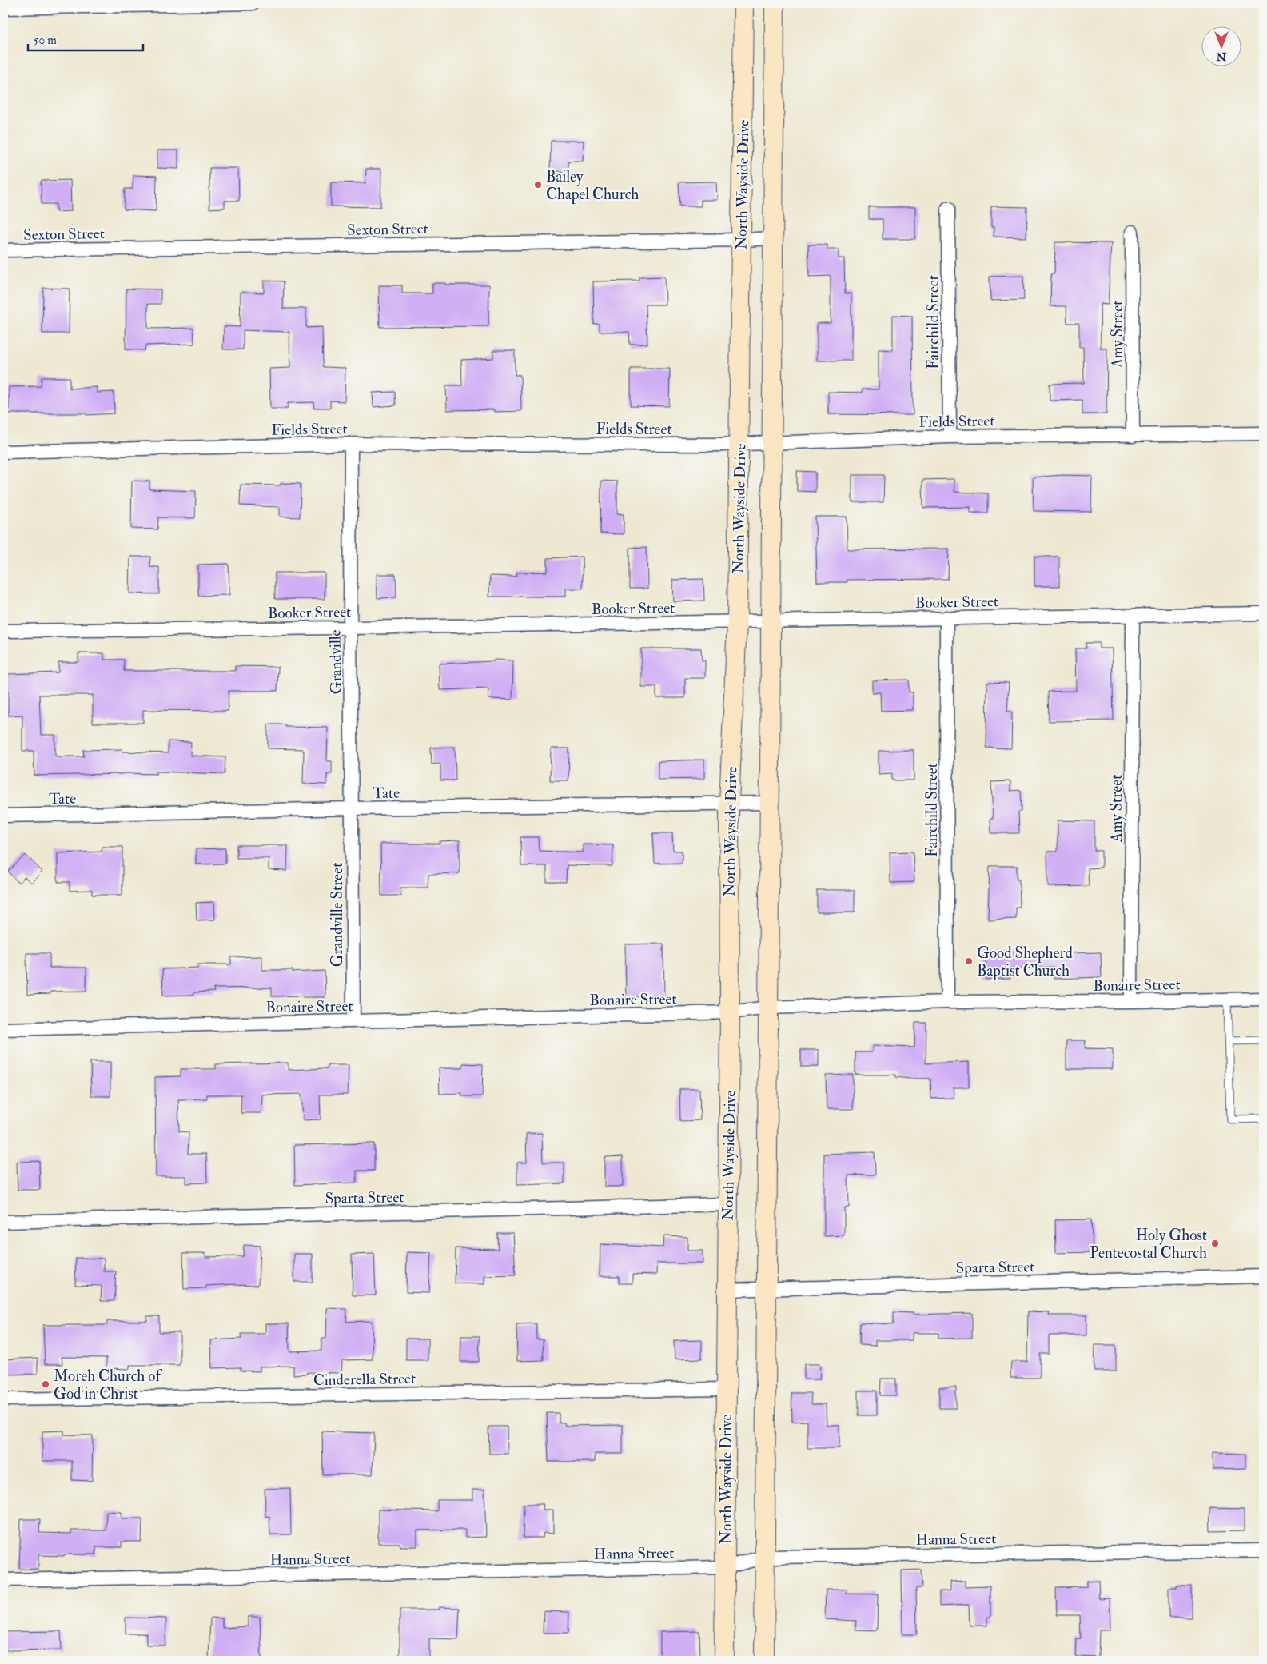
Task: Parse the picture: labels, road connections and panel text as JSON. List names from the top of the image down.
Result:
{
  "streets": {
    "main road": ["North Wayside Drive"],
    "street": [
      "Sexton Street",
      "Fairchild Street",
      "Amy Street",
      "Fields Street",
      "Booker Street",
      "Grandville",
      "Tate",
      "Grandville Street",
      "Bonaire Street",
      "Sparta Street",
      "Cinderella Street",
      "Hanna Street"
    ]
  },
  "crossings": [
    ["North Wayside Drive", "Sexton Street"],
    ["North Wayside Drive", "Fields Street"],
    ["North Wayside Drive", "Booker Street"],
    ["North Wayside Drive", "Tate"],
    ["North Wayside Drive", "Bonaire Street"],
    ["North Wayside Drive", "Sparta Street"],
    ["North Wayside Drive", "Cinderella Street"],
    ["North Wayside Drive", "Hanna Street"],
    ["Fairchild Street", "Fields Street"],
    ["Fairchild Street", "Booker Street"],
    ["Fairchild Street", "Bonaire Street"],
    ["Amy Street", "Fields Street"],
    ["Amy Street", "Booker Street"],
    ["Amy Street", "Bonaire Street"],
    ["Fields Street", "Grandville"],
    ["Booker Street", "Grandville"],
    ["Grandville", "Tate"],
    ["Grandville", "Grandville Street"],
    ["Tate", "Grandville Street"],
    ["Grandville Street", "Bonaire Street"]
  ],
  "places": [
    "Bailey Chapel Church",
    "Good Shepherd Baptist Church",
    "Holy Ghost Pentecostal Church",
    "Moreh Church of God in Christ"
  ],
  "scale_bar": "50 m",
  "north": "bottom"
}
